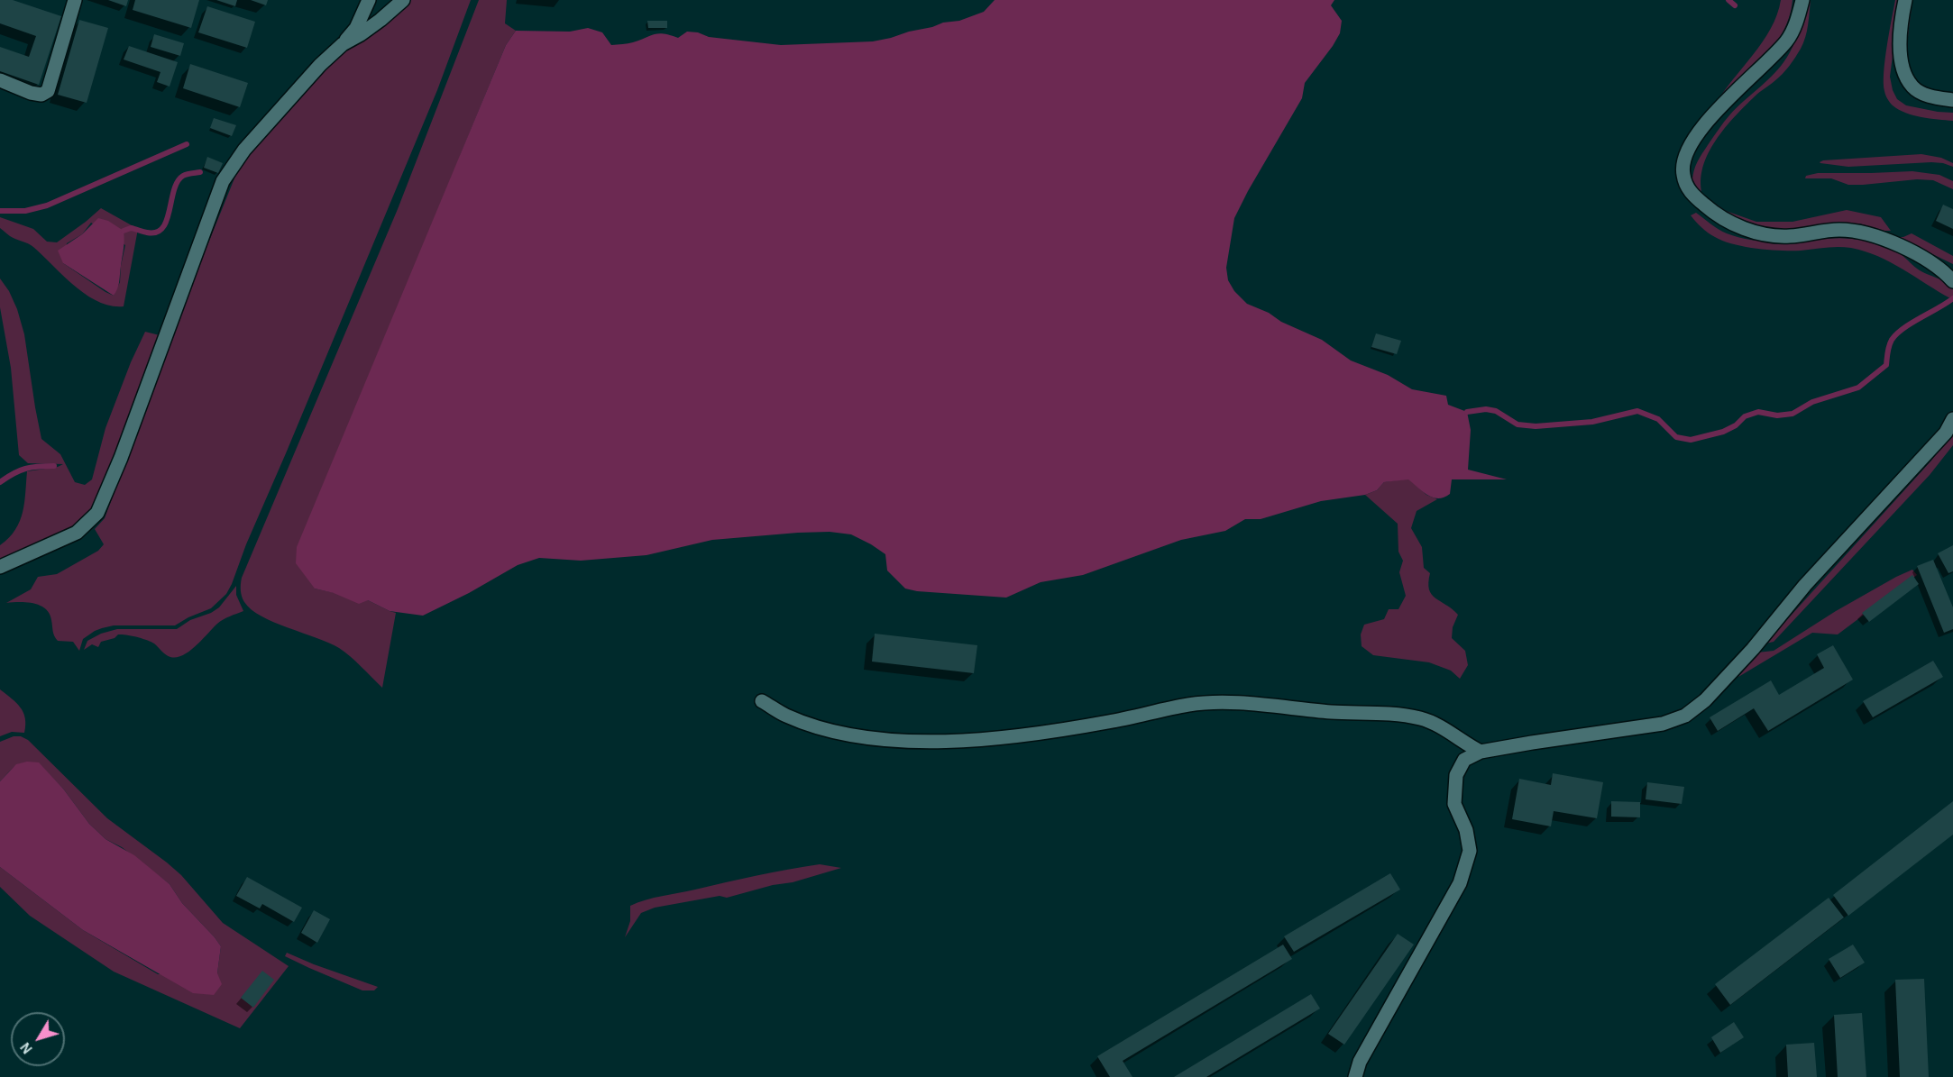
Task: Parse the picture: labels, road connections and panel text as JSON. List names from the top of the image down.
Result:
{
  "north": "bottom left"
}
